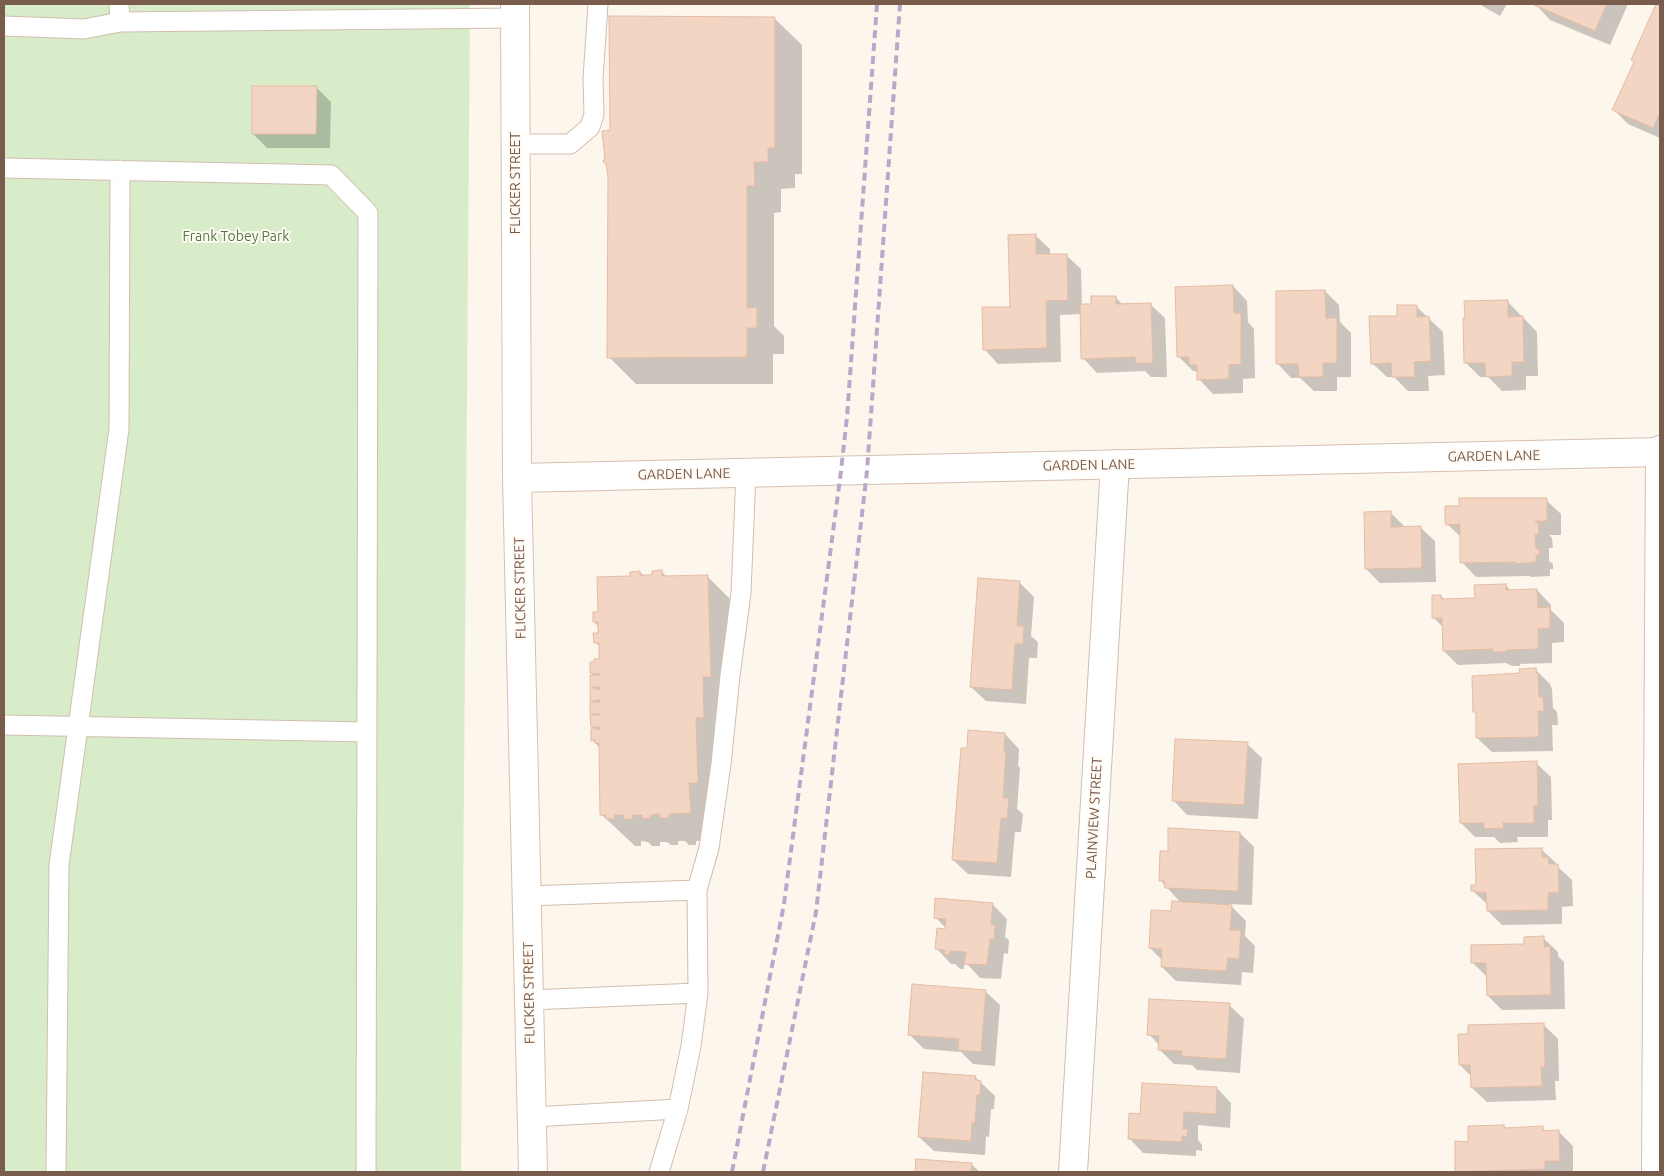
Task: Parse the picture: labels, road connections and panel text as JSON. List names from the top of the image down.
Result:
{
  "streets": {
    "street": ["FLICKER STREET", "GARDEN LANE", "PLAINVIEW STREET"]
  },
  "crossings": [
    ["FLICKER STREET", "GARDEN LANE"],
    ["GARDEN LANE", "PLAINVIEW STREET"]
  ],
  "parks": ["Frank Tobey Park"]
}
